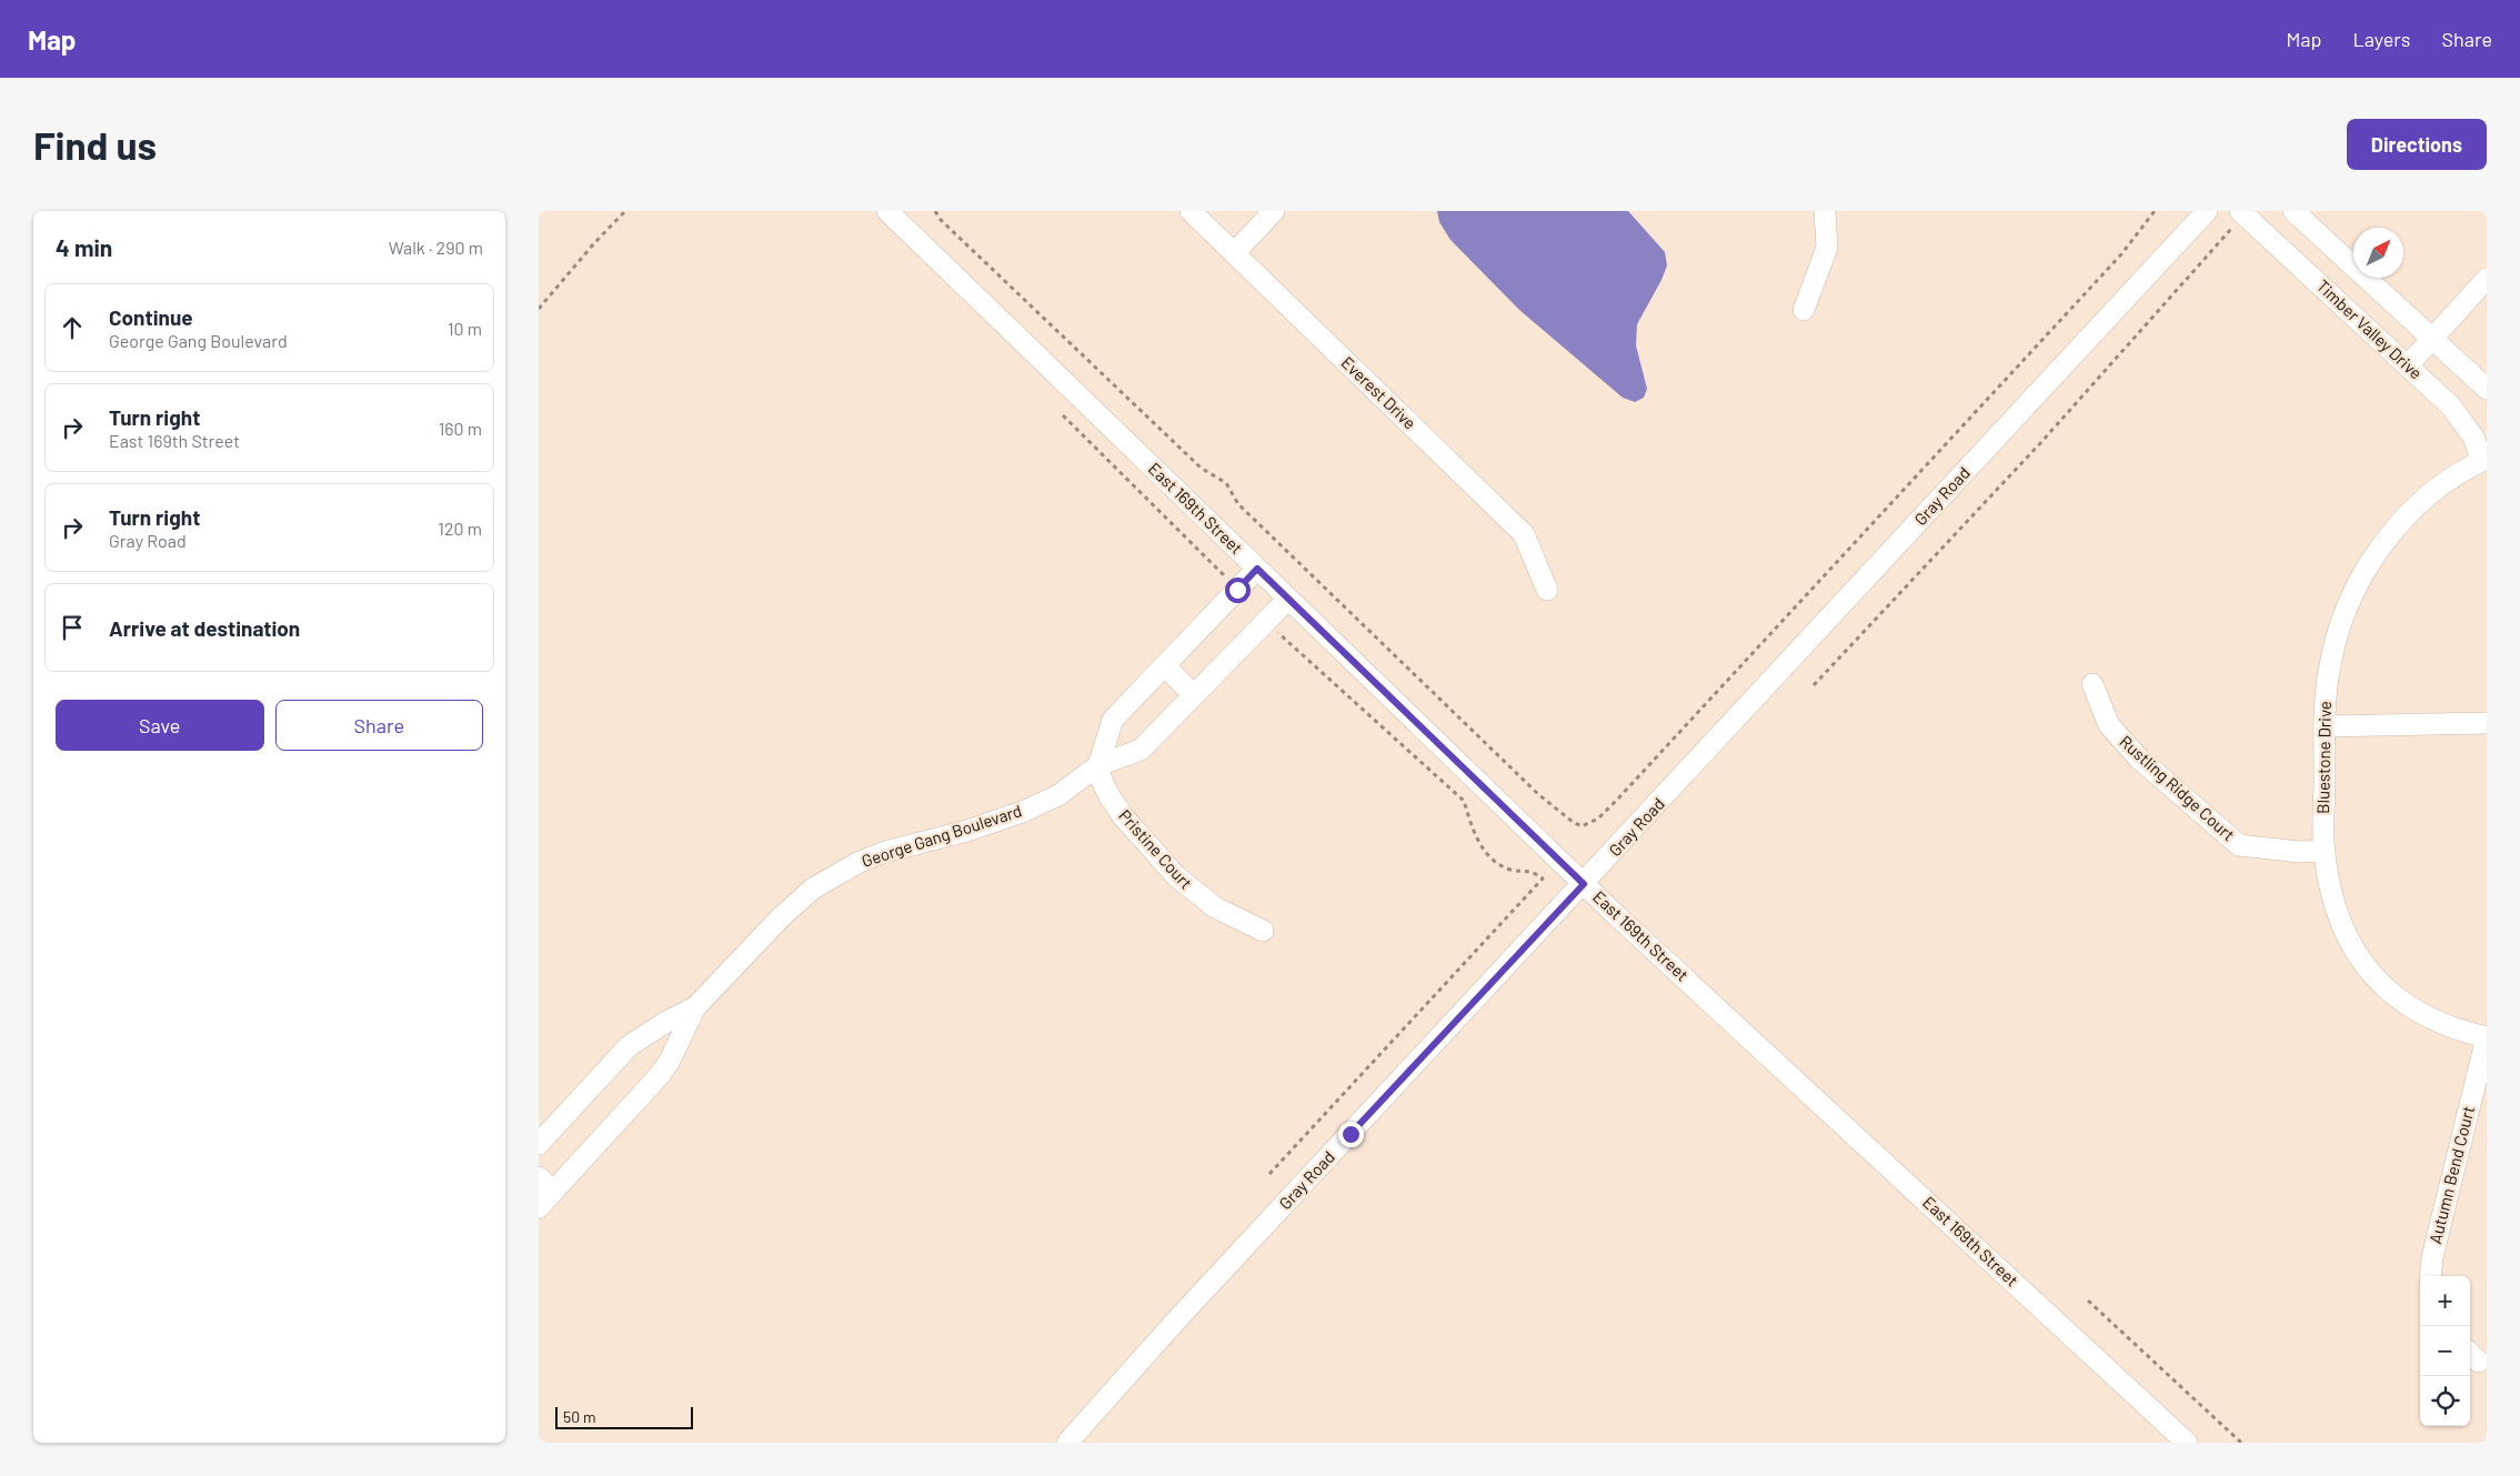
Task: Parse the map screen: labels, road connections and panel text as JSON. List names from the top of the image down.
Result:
{
  "streets": {
    "street": [
      "Timber Valley Drive",
      "Everest Drive",
      "Gray Road",
      "East 169th Street",
      "Bluestone Drive",
      "Rustling Ridge Court",
      "George Gang Boulevard",
      "Pristine Court",
      "Autumn Bend Court"
    ]
  },
  "crossings": [
    ["Timber Valley Drive", "Bluestone Drive"],
    ["Gray Road", "East 169th Street"],
    ["East 169th Street", "George Gang Boulevard"],
    ["Bluestone Drive", "Rustling Ridge Court"],
    ["Bluestone Drive", "Autumn Bend Court"],
    ["George Gang Boulevard", "Pristine Court"]
  ],
  "scale_bar": "50 m",
  "north": "top right",
  "page": {
    "header": "Map",
    "nav": ["Map", "Layers", "Share"],
    "buttons": [
      "Directions",
      ["Save", "Share"]
    ],
    "title": "Find us",
    "heading": ["4 min", "Walk · 290 m"],
    "list": [
      ["Continue", "George Gang Boulevard", "10 m"],
      ["Turn right", "East 169th Street", "160 m"],
      ["Turn right", "Gray Road", "120 m"],
      "Arrive at destination"
    ],
    "map_buttons": ["+", "−"],
    "scale": "50 m"
  }
}
